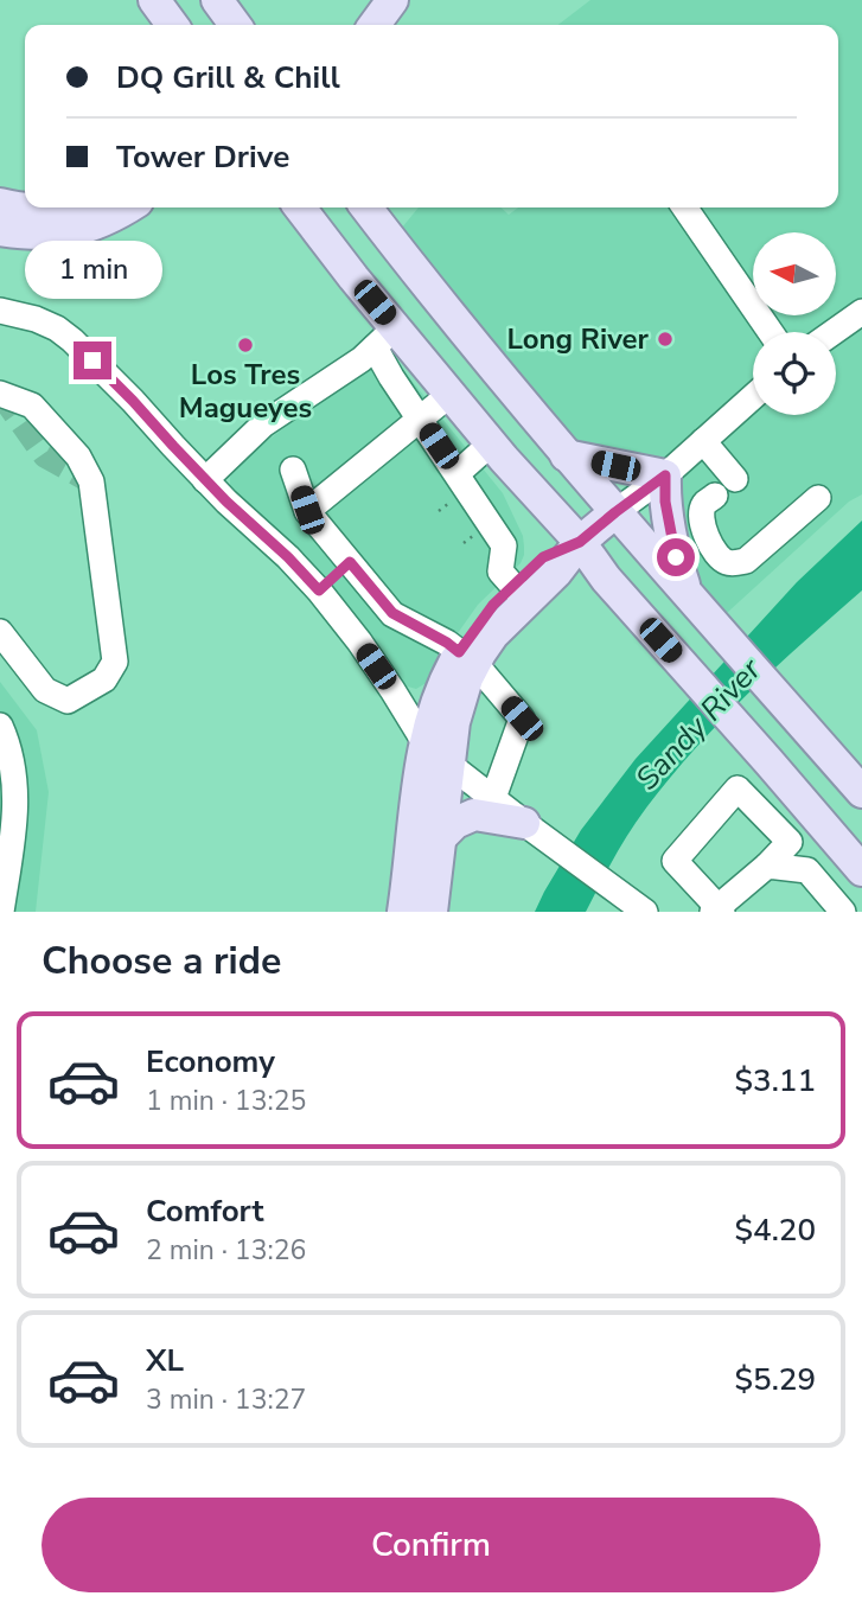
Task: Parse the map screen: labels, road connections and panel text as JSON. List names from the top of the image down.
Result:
{
  "water": ["Sandy River"],
  "places": ["Long River", "Los Tres Magueyes"],
  "north": "left",
  "page": {
    "banner": ["DQ Grill & Chill", "Tower Drive"],
    "bubble": "1 min",
    "heading": "Choose a ride",
    "list": [
      {
        "name": "Economy",
        "note": "1 min · 13:25",
        "value": "$3.11"
      },
      {
        "name": "Comfort",
        "note": "2 min · 13:26",
        "value": "$4.20"
      },
      {
        "name": "XL",
        "note": "3 min · 13:27",
        "value": "$5.29"
      }
    ],
    "buttons": "Confirm"
  }
}
